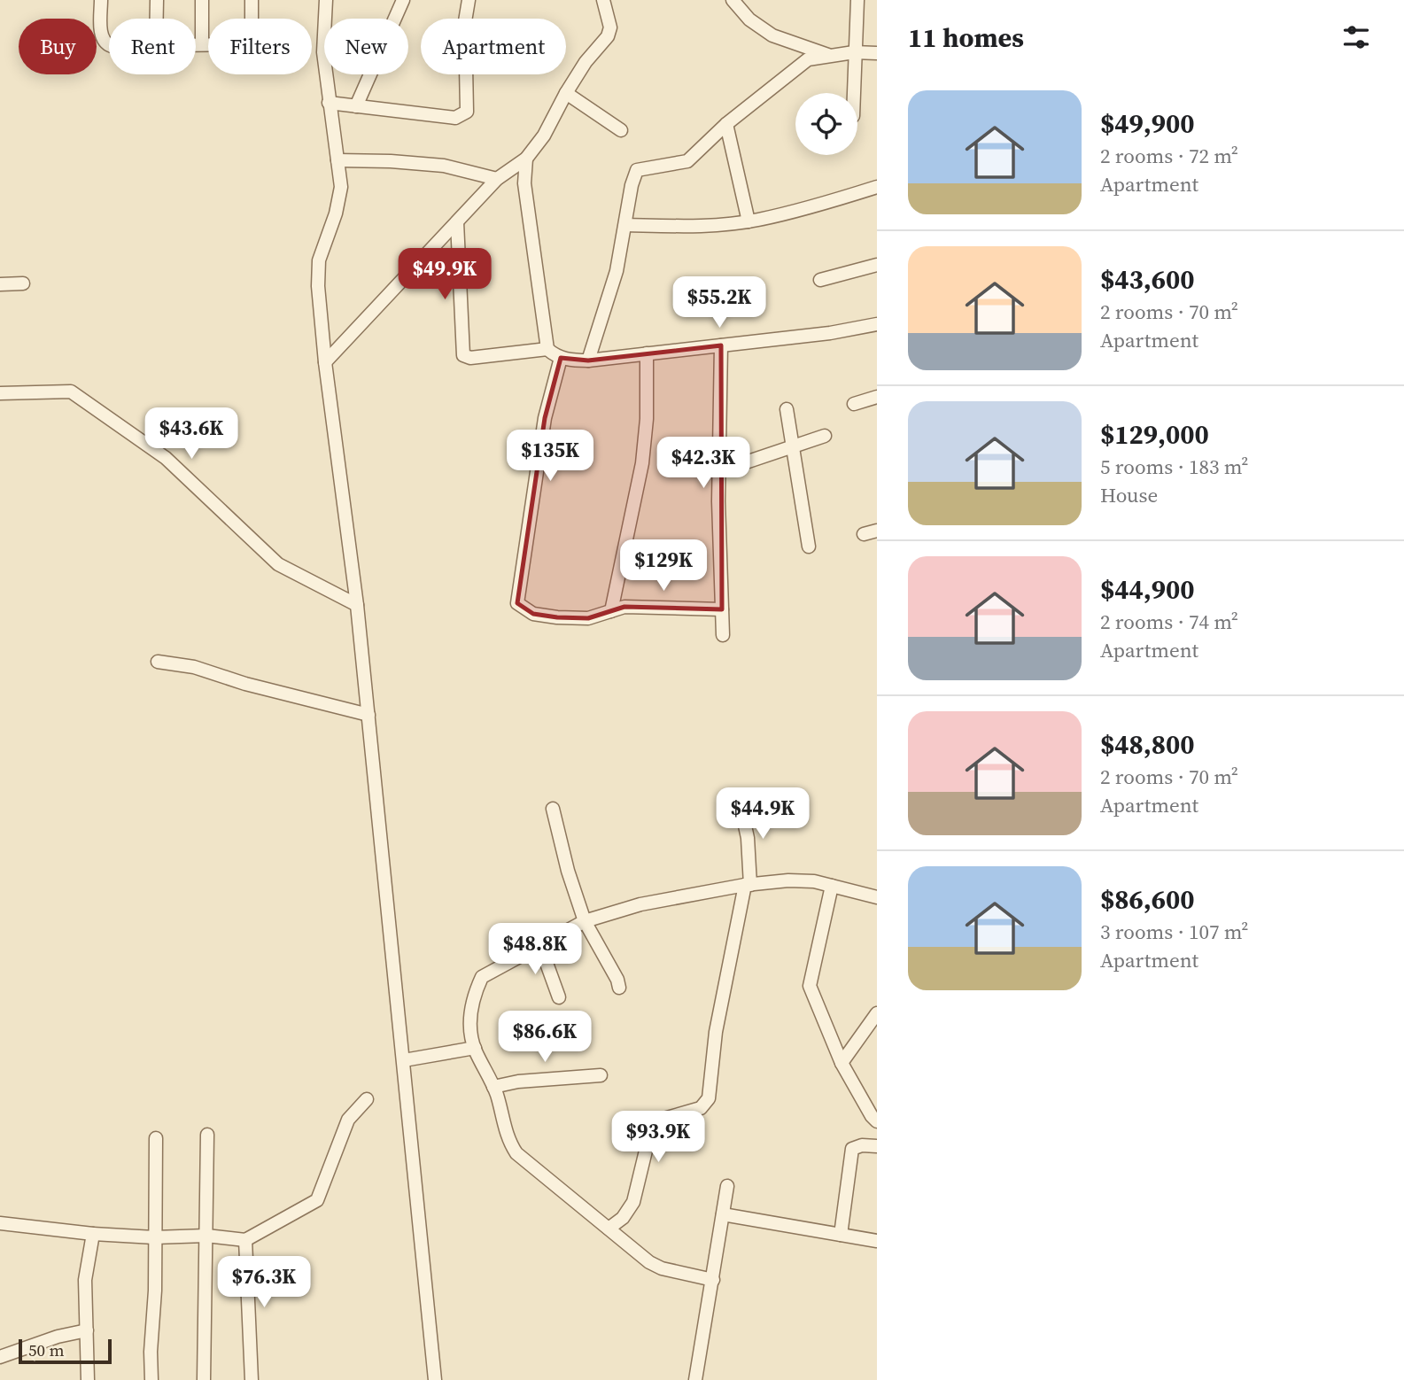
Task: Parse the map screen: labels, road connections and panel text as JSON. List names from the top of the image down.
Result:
{
  "scale_bar": "50 m",
  "page": {
    "heading": "11 homes",
    "chip": [
      "Buy",
      "Rent",
      "Filters",
      "New",
      "Apartment"
    ],
    "list": [
      {
        "name": "$49,900",
        "note": "2 rooms · 72 m² · Apartment"
      },
      {
        "name": "$43,600",
        "note": "2 rooms · 70 m² · Apartment"
      },
      {
        "name": "$129,000",
        "note": "5 rooms · 183 m² · House"
      },
      {
        "name": "$44,900",
        "note": "2 rooms · 74 m² · Apartment"
      },
      {
        "name": "$48,800",
        "note": "2 rooms · 70 m² · Apartment"
      },
      {
        "name": "$86,600",
        "note": "3 rooms · 107 m² · Apartment"
      }
    ],
    "price": [
      "$49.9K",
      "$55.2K",
      "$43.6K",
      "$135K",
      "$42.3K",
      "$129K",
      "$44.9K",
      "$48.8K",
      "$86.6K",
      "$93.9K",
      "$76.3K"
    ],
    "scale": "50 m"
  }
}
